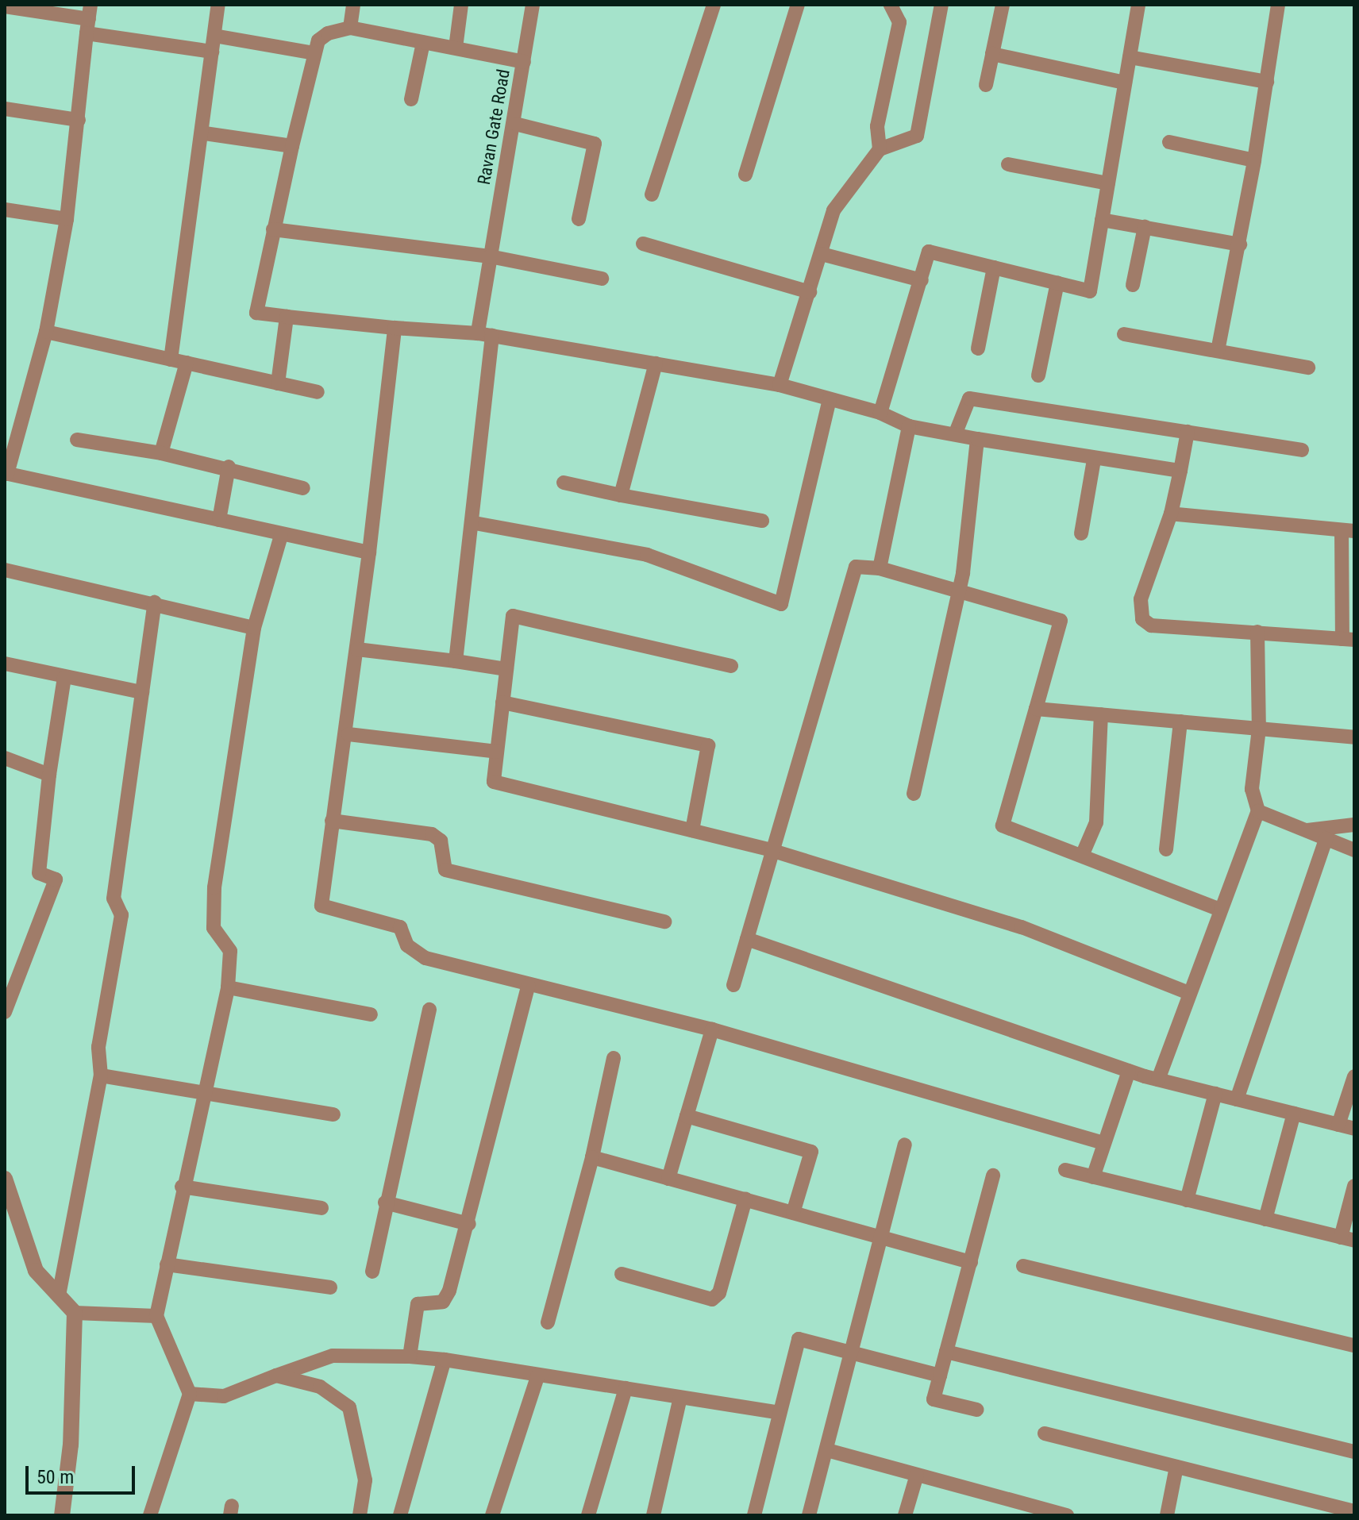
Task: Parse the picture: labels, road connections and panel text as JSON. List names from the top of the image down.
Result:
{
  "streets": {
    "street": ["Ravan Gate Road"]
  },
  "scale_bar": "50 m"
}
